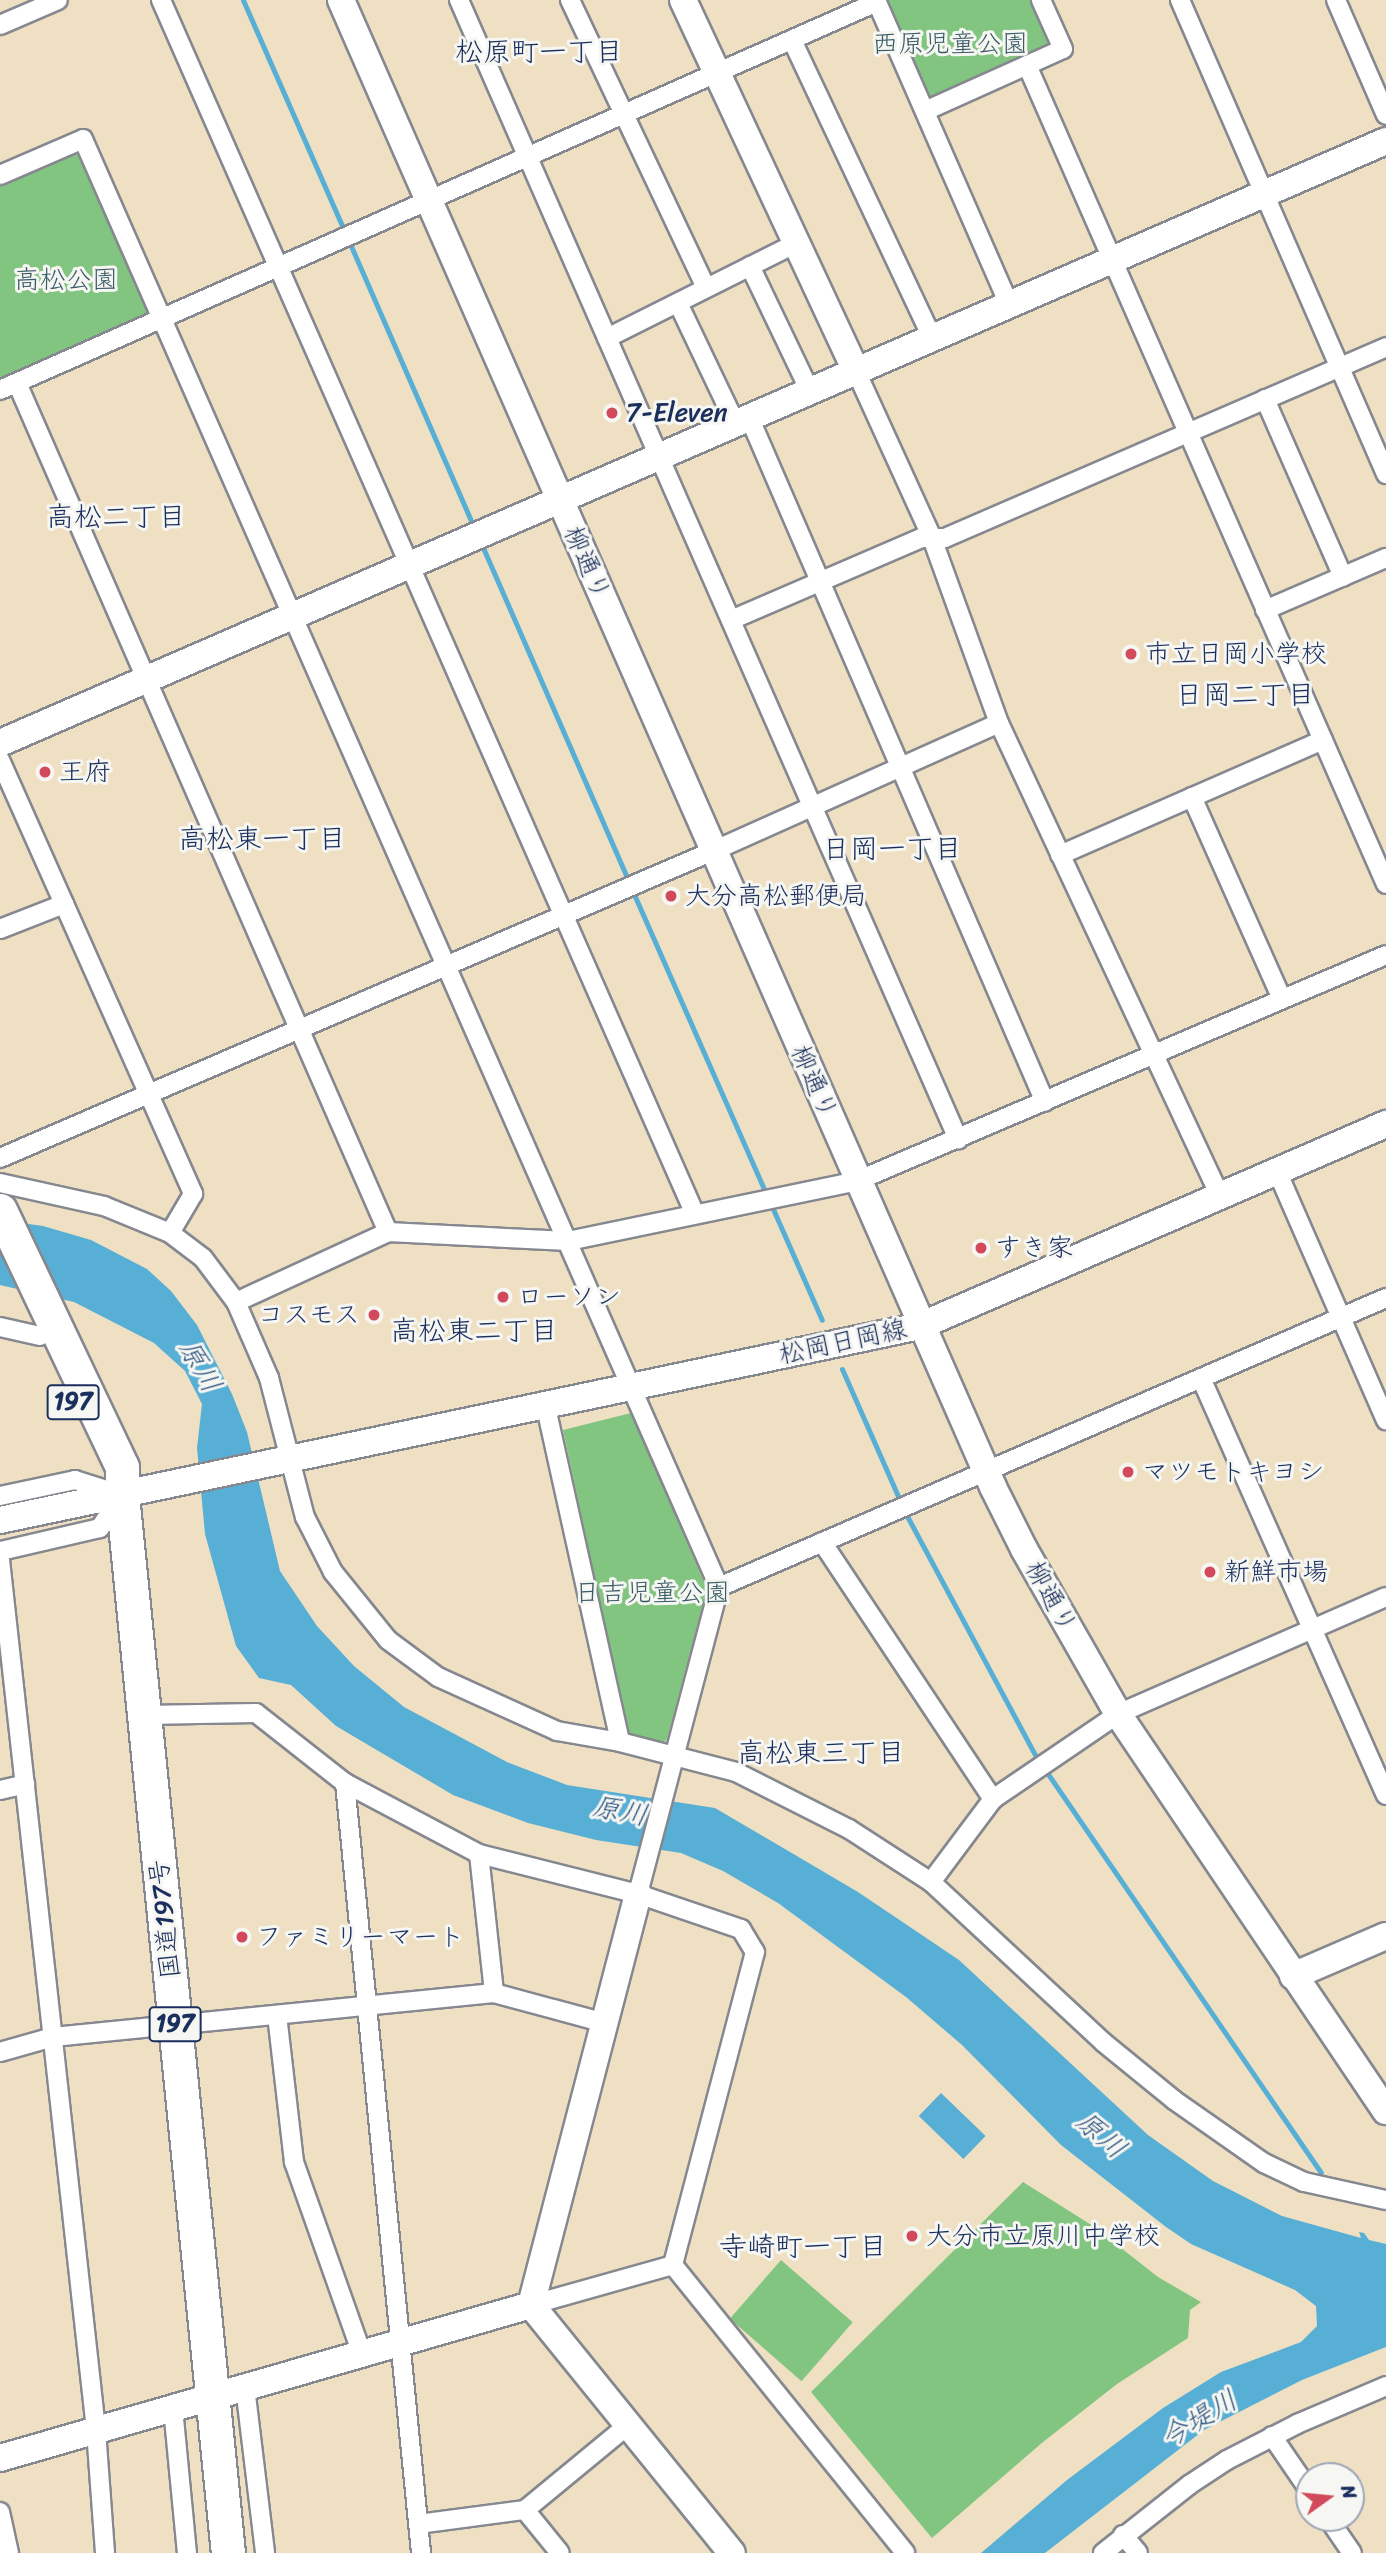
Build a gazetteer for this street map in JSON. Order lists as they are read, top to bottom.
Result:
{
  "streets": {
    "highway": ["197", "国道197号"],
    "street": ["柳通り", "松岡日岡線"]
  },
  "crossings": [
    ["柳通り", "松岡日岡線"],
    ["松岡日岡線", "国道197号"]
  ],
  "districts": [
    "松原町一丁目",
    "高松二丁目",
    "日岡二丁目",
    "高松東一丁目",
    "日岡一丁目",
    "高松東二丁目",
    "高松東三丁目",
    "寺崎町一丁目"
  ],
  "water": ["原川", "今堤川"],
  "parks": ["西原児童公園", "高松公園", "日吉児童公園"],
  "places": [
    "7-Eleven",
    "市立日岡小学校",
    "王府",
    "大分高松郵便局",
    "すき家",
    "ローソン",
    "コスモス",
    "マツモトキヨシ",
    "新鮮市場",
    "ファミリーマート",
    "大分市立原川中学校"
  ],
  "north": "right"
}
